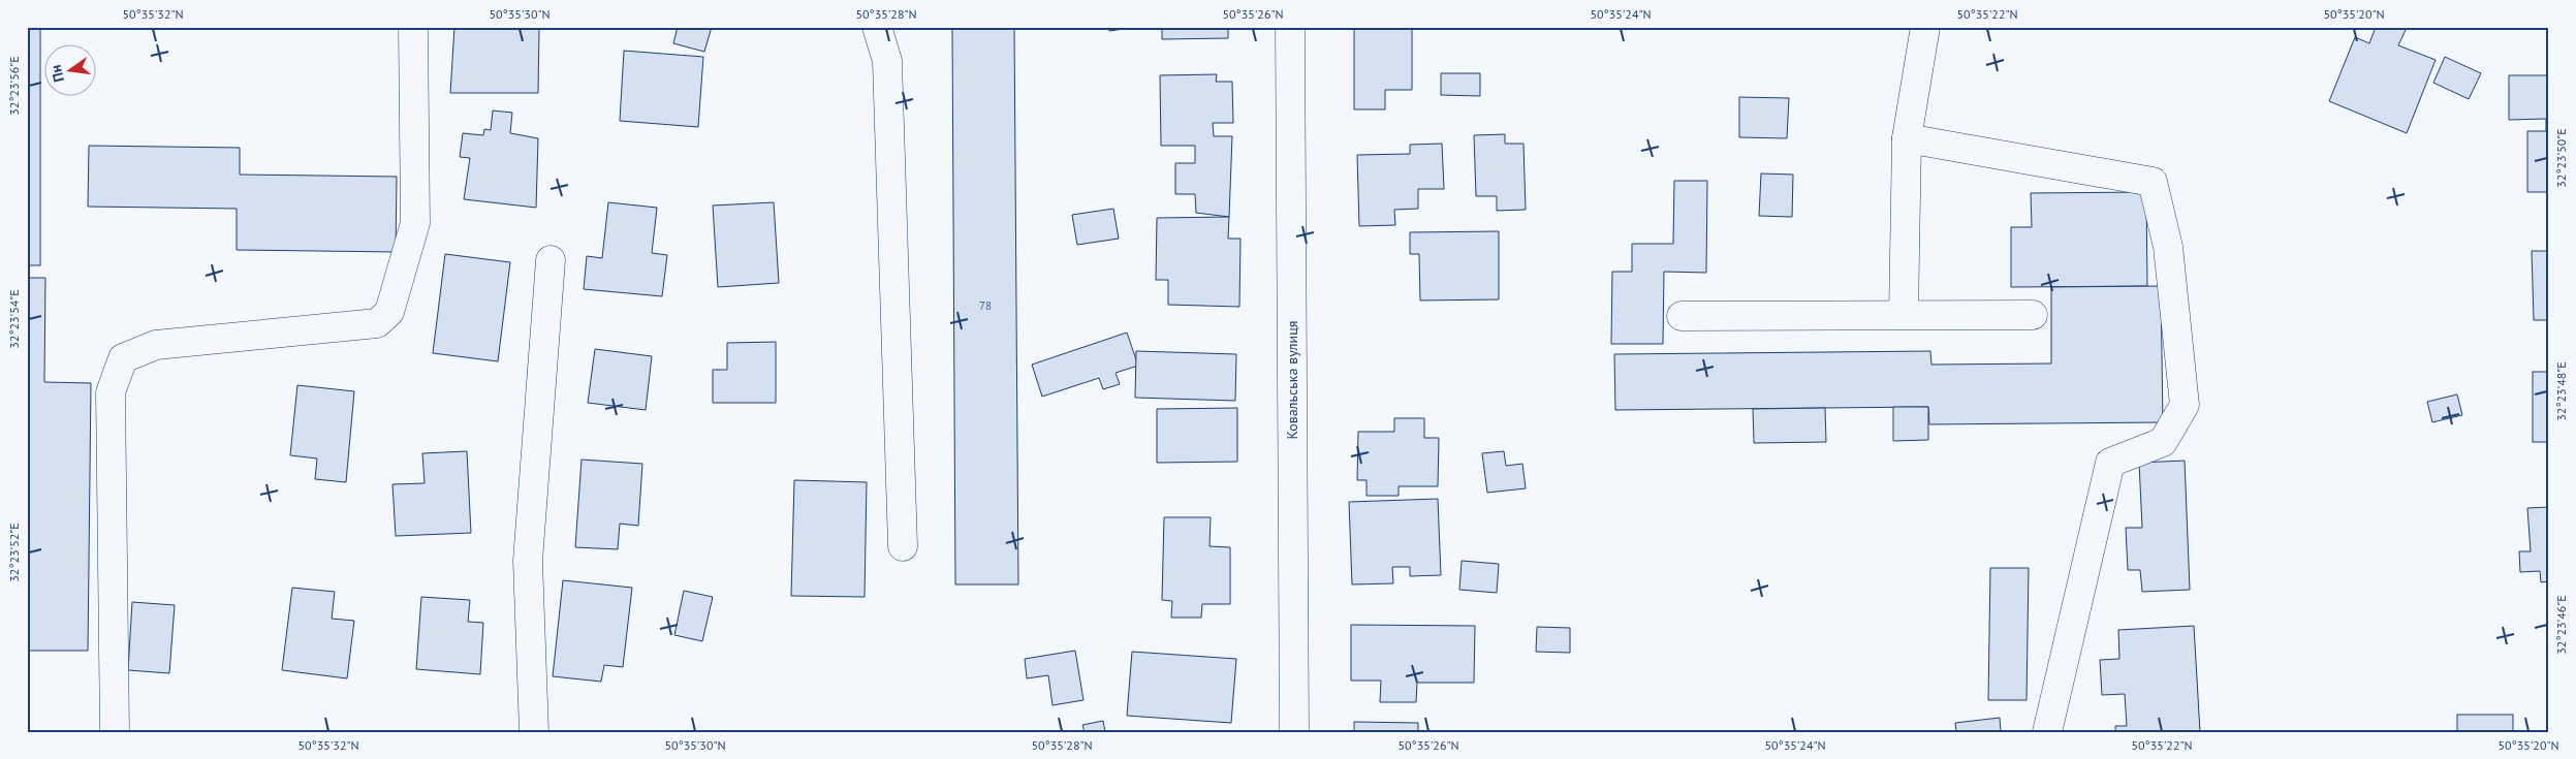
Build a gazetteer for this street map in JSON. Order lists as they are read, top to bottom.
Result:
{
  "streets": {
    "street": ["Ковальська вулиця"]
  },
  "house_numbers": ["78"],
  "north": "left",
  "coordinates": [
    "50°35'32\"N",
    "50°35'30\"N",
    "50°35'28\"N",
    "50°35'26\"N",
    "50°35'24\"N",
    "50°35'22\"N",
    "50°35'20\"N",
    "32°23'56\"E",
    "32°23'50\"E",
    "32°23'54\"E",
    "32°23'48\"E",
    "32°23'52\"E",
    "32°23'46\"E"
  ]
}
